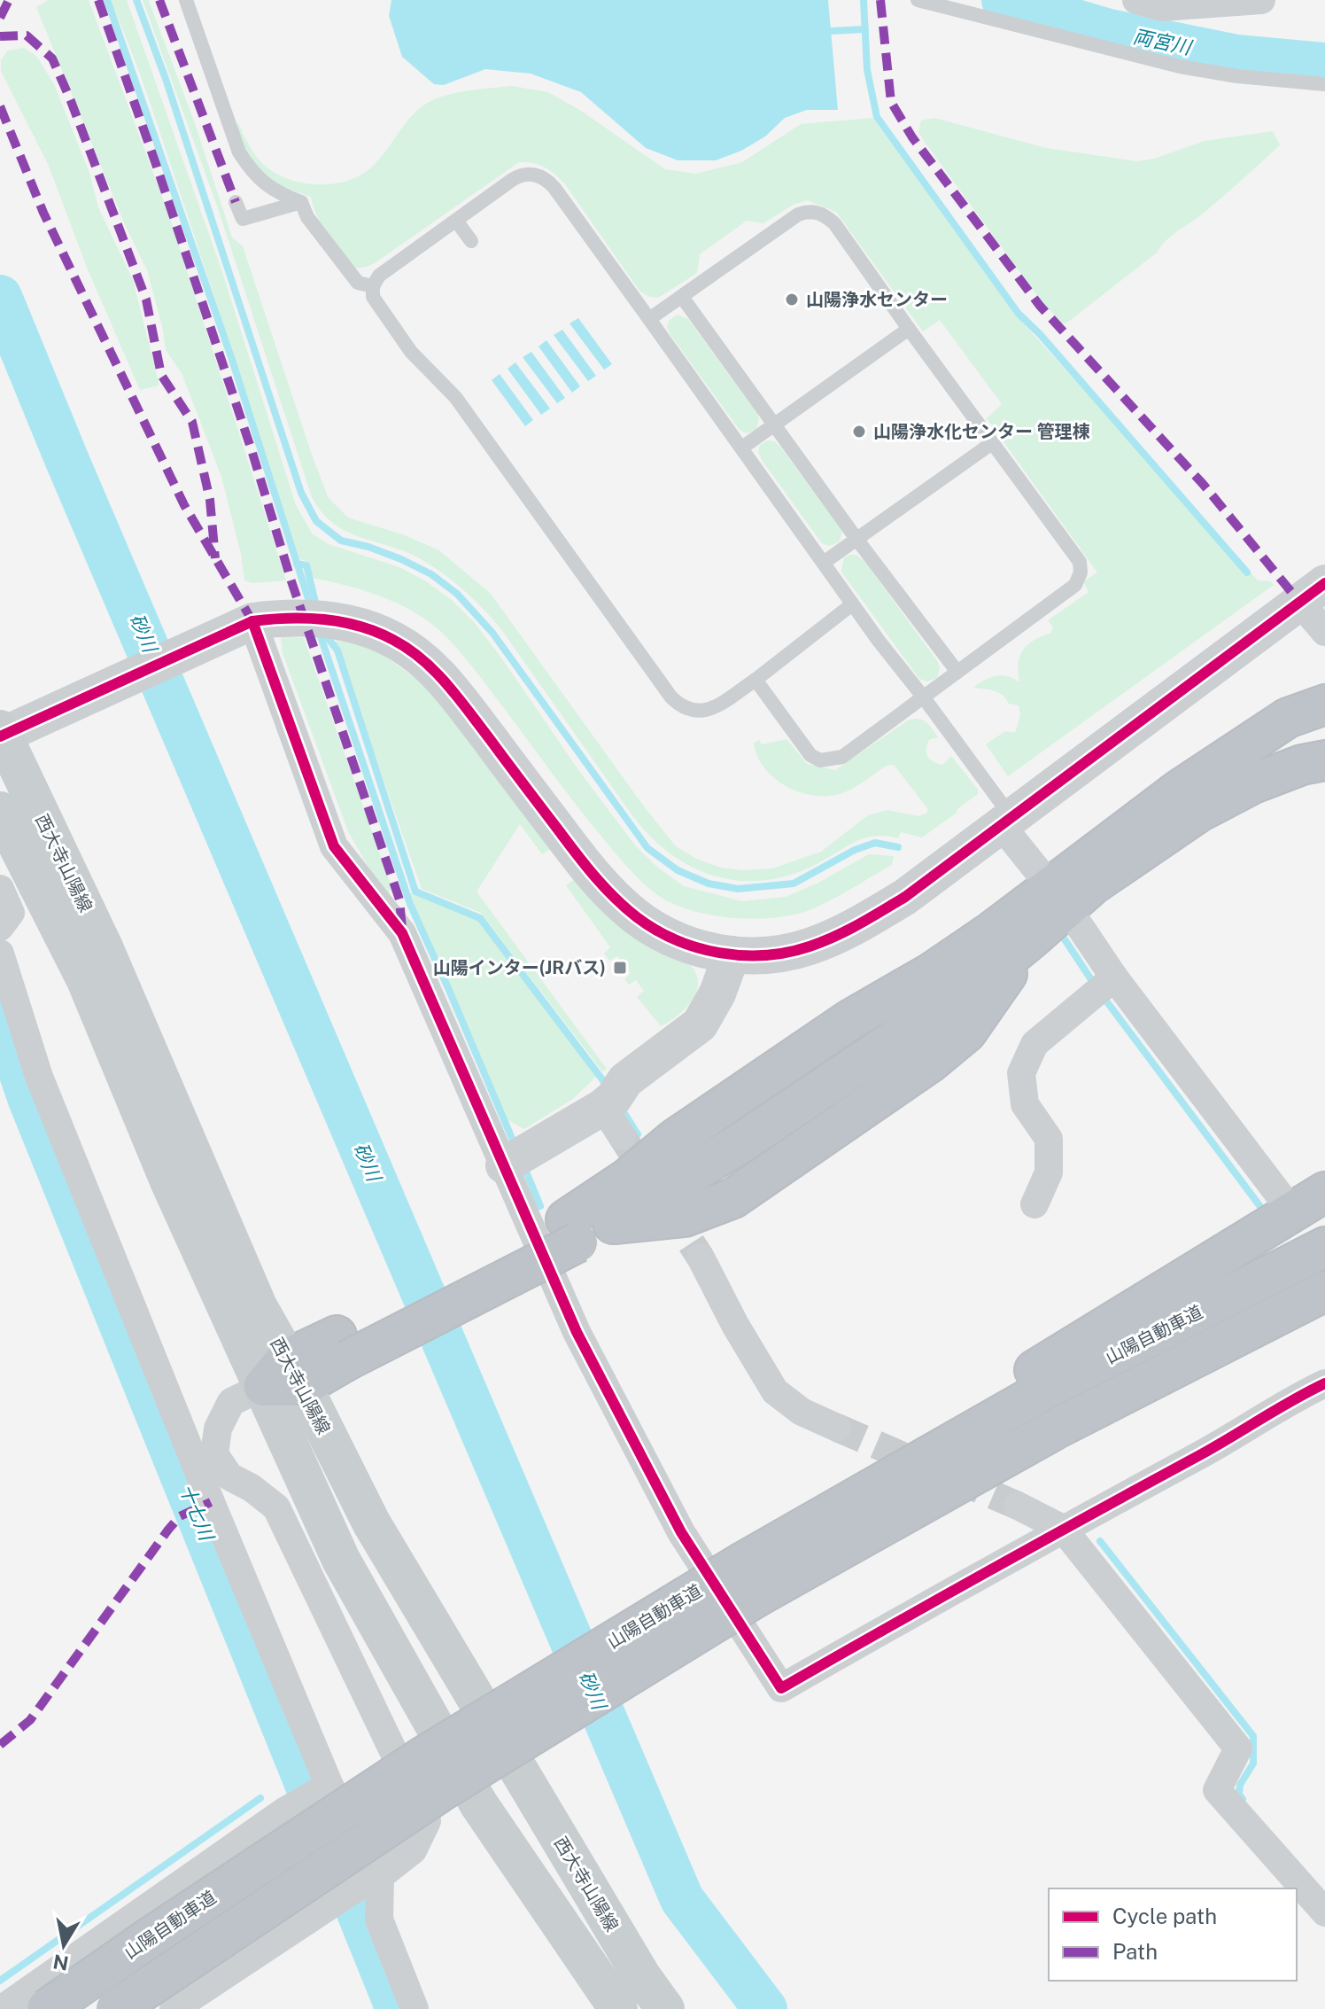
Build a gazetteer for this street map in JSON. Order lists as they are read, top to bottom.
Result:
{
  "streets": {
    "highway": ["山陽自動車道"],
    "main road": ["西大寺山陽線"]
  },
  "water": ["両宮川", "砂川", "十七川"],
  "places": {
    "other": ["山陽浄水センター", "山陽浄水化センター 管理棟"],
    "transit": ["山陽インター(JRバス)"]
  },
  "legend": ["Cycle path", "Path"],
  "north": "bottom"
}
